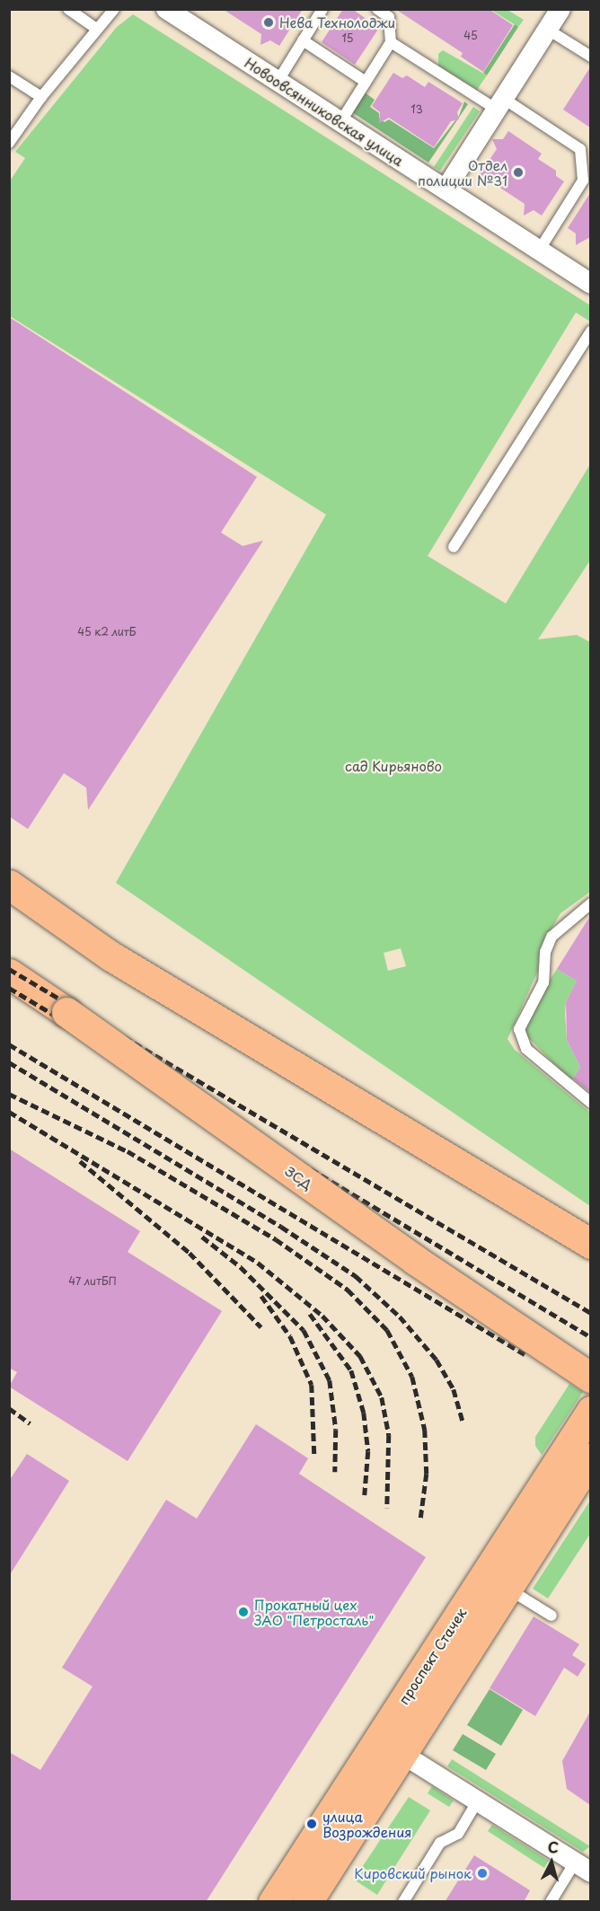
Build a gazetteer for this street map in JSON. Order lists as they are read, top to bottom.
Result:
{
  "streets": {
    "main road": ["ЗСД", "проспект Стачек"],
    "street": ["Новоовсянниковская улица"]
  },
  "parks": ["сад Кирьяново"],
  "places": [
    "Нева Технолоджи",
    "Отдел полиции №31",
    "Прокатный цех ЗАО \"Петросталь\"",
    "улица Возрождения",
    "Кировский рынок"
  ],
  "house_numbers": [
    "45",
    "15",
    "13",
    "45 к2 литБ",
    "47 литБП"
  ],
  "north": "top"
}
